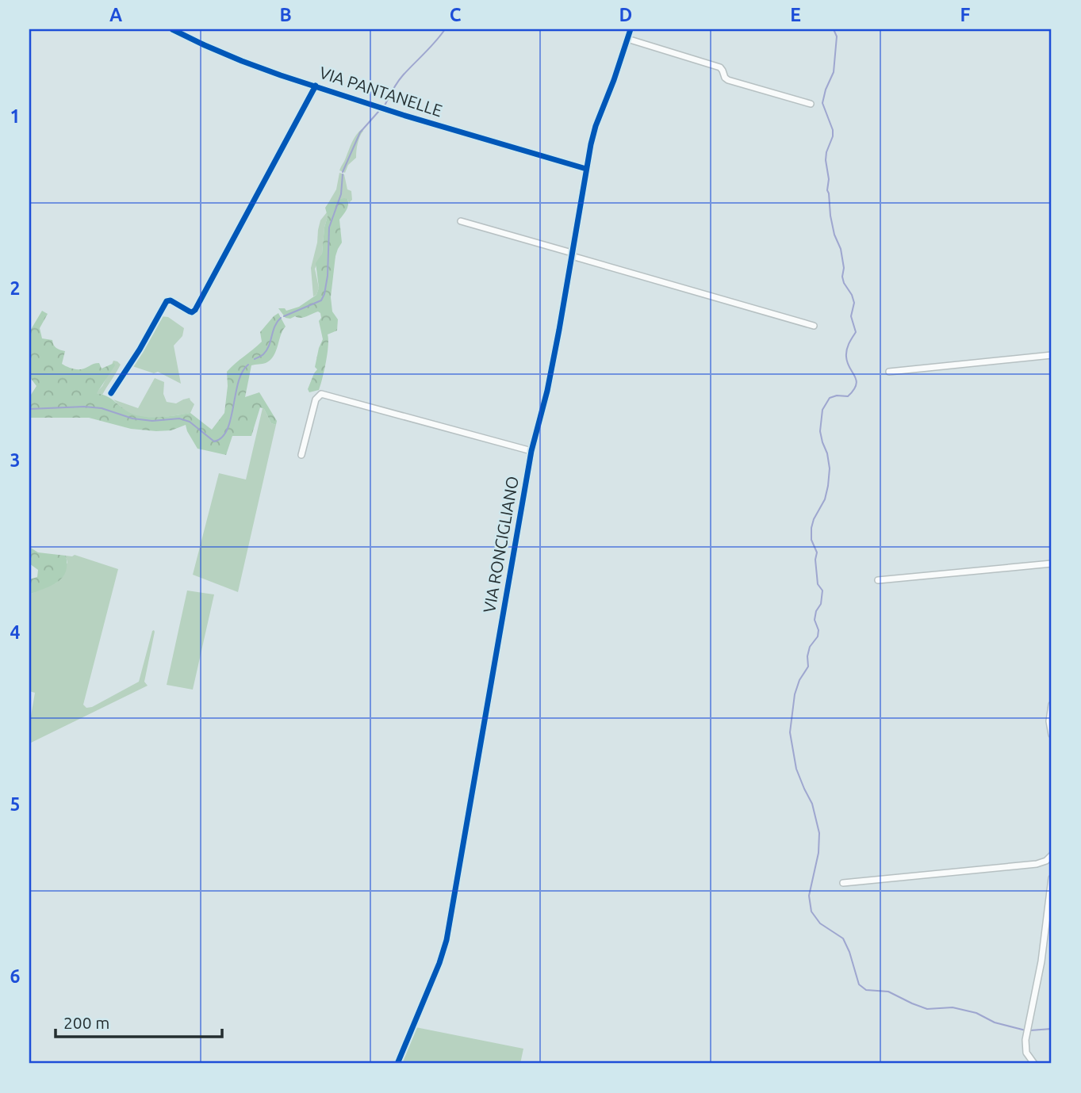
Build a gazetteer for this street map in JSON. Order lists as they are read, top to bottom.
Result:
{
  "streets": {
    "street": ["VIA PANTANELLE", "VIA RONCIGLIANO"]
  },
  "crossings": [
    ["VIA PANTANELLE", "VIA RONCIGLIANO"]
  ],
  "scale_bar": "200 m",
  "grid": {
    "columns": [
      "A",
      "B",
      "C",
      "D",
      "E",
      "F"
    ],
    "rows": [
      "1",
      "2",
      "3",
      "4",
      "5",
      "6"
    ]
  }
}
